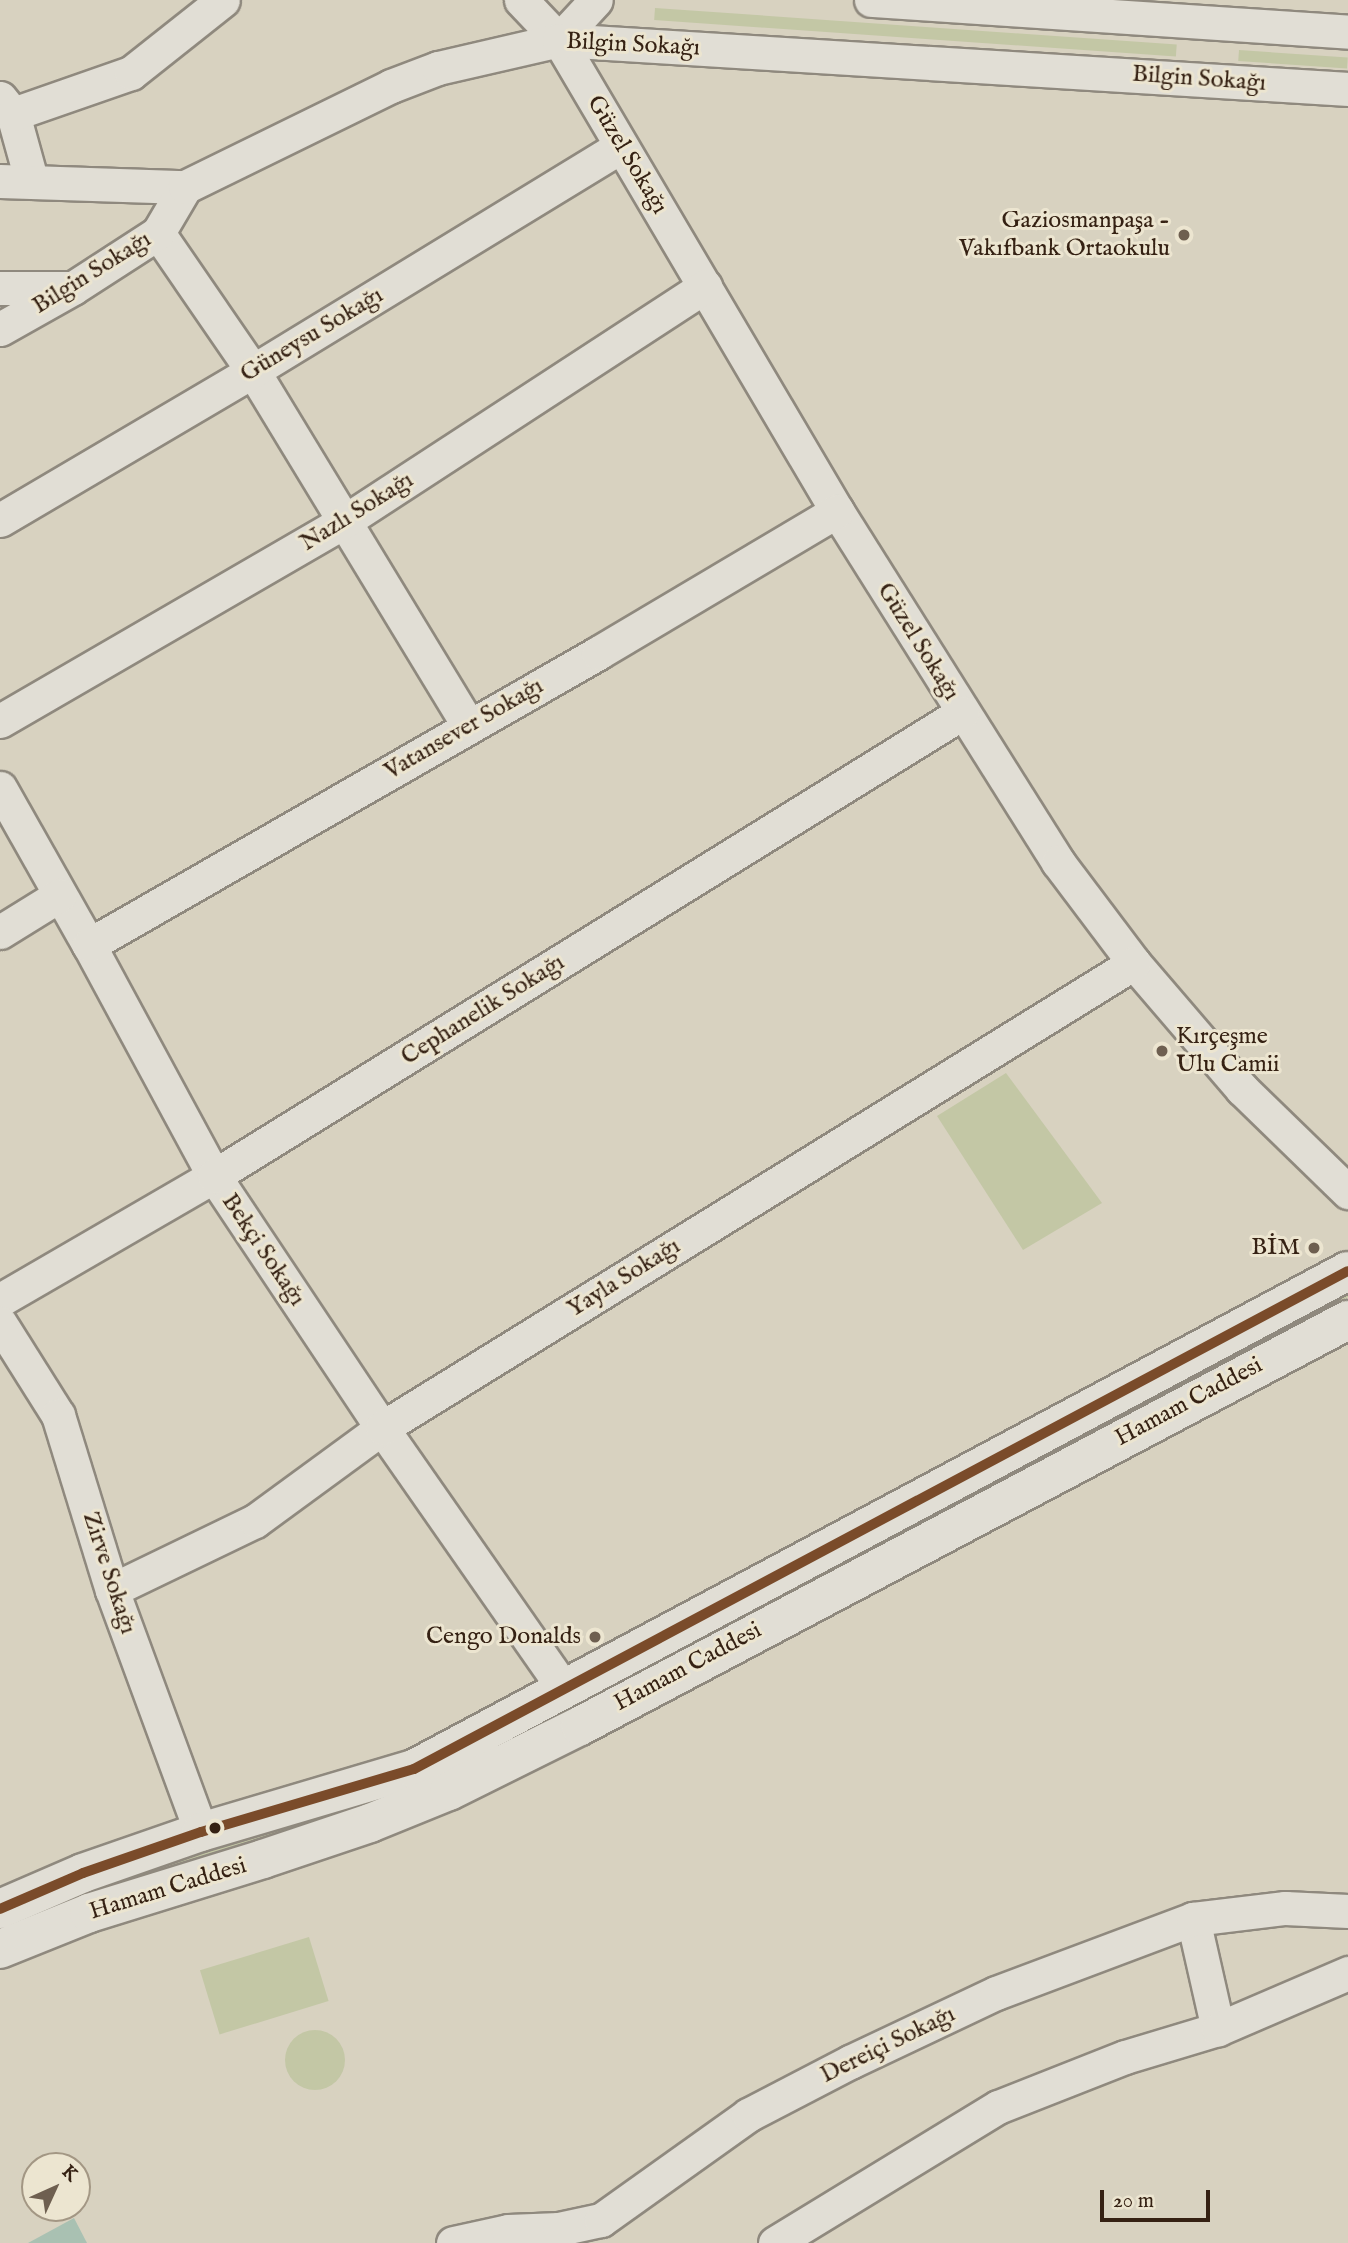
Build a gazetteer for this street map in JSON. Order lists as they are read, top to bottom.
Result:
{
  "streets": {
    "main road": ["Hamam Caddesi"],
    "street": [
      "Bilgin Sokağı",
      "Güzel Sokağı",
      "Güneysu Sokağı",
      "Nazlı Sokağı",
      "Vatansever Sokağı",
      "Cephanelik Sokağı",
      "Bekçi Sokağı",
      "Yayla Sokağı",
      "Zirve Sokağı",
      "Dereiçi Sokağı"
    ]
  },
  "crossings": [
    ["Bilgin Sokağı", "Güzel Sokağı"],
    ["Güzel Sokağı", "Güneysu Sokağı"],
    ["Güzel Sokağı", "Nazlı Sokağı"],
    ["Güzel Sokağı", "Vatansever Sokağı"],
    ["Güzel Sokağı", "Cephanelik Sokağı"],
    ["Güzel Sokağı", "Yayla Sokağı"],
    ["Vatansever Sokağı", "Bekçi Sokağı"],
    ["Cephanelik Sokağı", "Bekçi Sokağı"],
    ["Bekçi Sokağı", "Yayla Sokağı"],
    ["Bekçi Sokağı", "Hamam Caddesi"],
    ["Yayla Sokağı", "Zirve Sokağı"],
    ["Hamam Caddesi", "Zirve Sokağı"]
  ],
  "places": [
    "Gaziosmanpaşa - Vakıfbank Ortaokulu",
    "Kırçeşme Ulu Camii",
    "BİM",
    "Cengo Donalds"
  ],
  "scale_bar": "20 m",
  "north": "top right"
}
